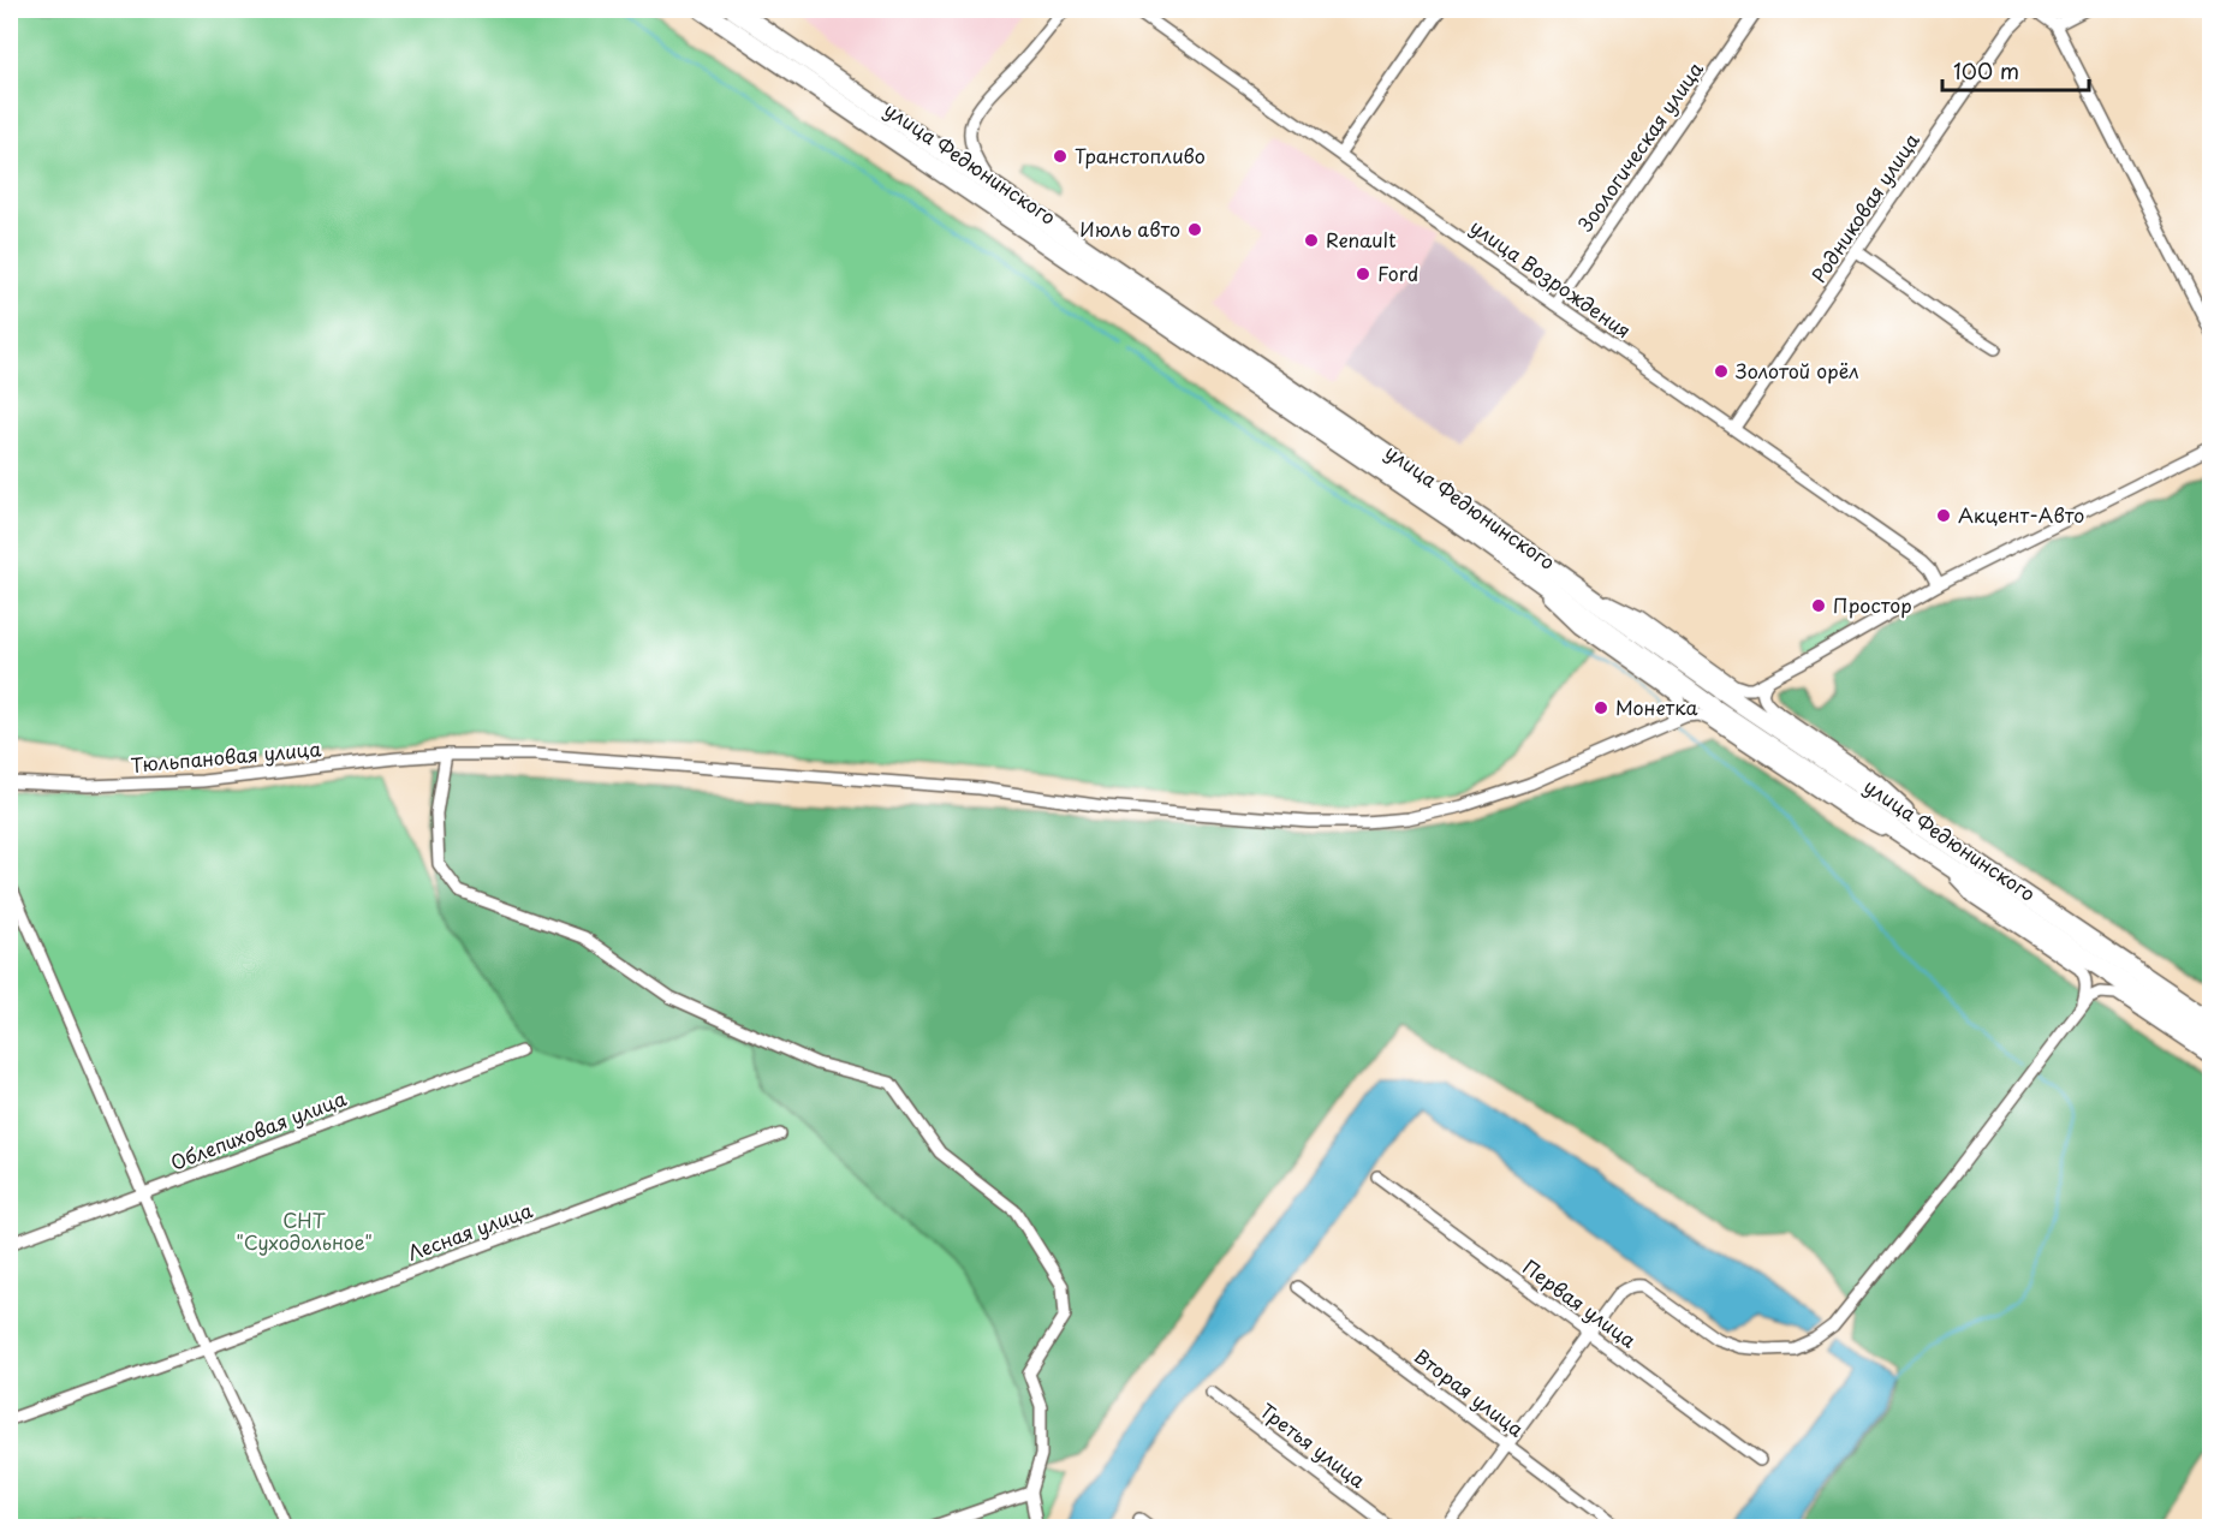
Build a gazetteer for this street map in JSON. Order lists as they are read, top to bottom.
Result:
{
  "streets": {
    "highway": ["улица Федюнинского"],
    "street": [
      "Зоологическая улица",
      "Родниковая улица",
      "улица Возрождения",
      "Тюльпановая улица",
      "Облепиховая улица",
      "Лесная улица",
      "Первая улица",
      "Вторая улица",
      "Третья улица"
    ]
  },
  "crossings": [
    ["Зоологическая улица", "улица Возрождения"],
    ["улица Федюнинского", "Тюльпановая улица"],
    ["Родниковая улица", "улица Возрождения"]
  ],
  "parks": ["СНТ \"Суходольное\""],
  "places": [
    "Транстопливо",
    "Июль авто",
    "Renault",
    "Ford",
    "Золотой орёл",
    "Акцент-Авто",
    "Простор",
    "Монетка"
  ],
  "scale_bar": "100 m"
}
